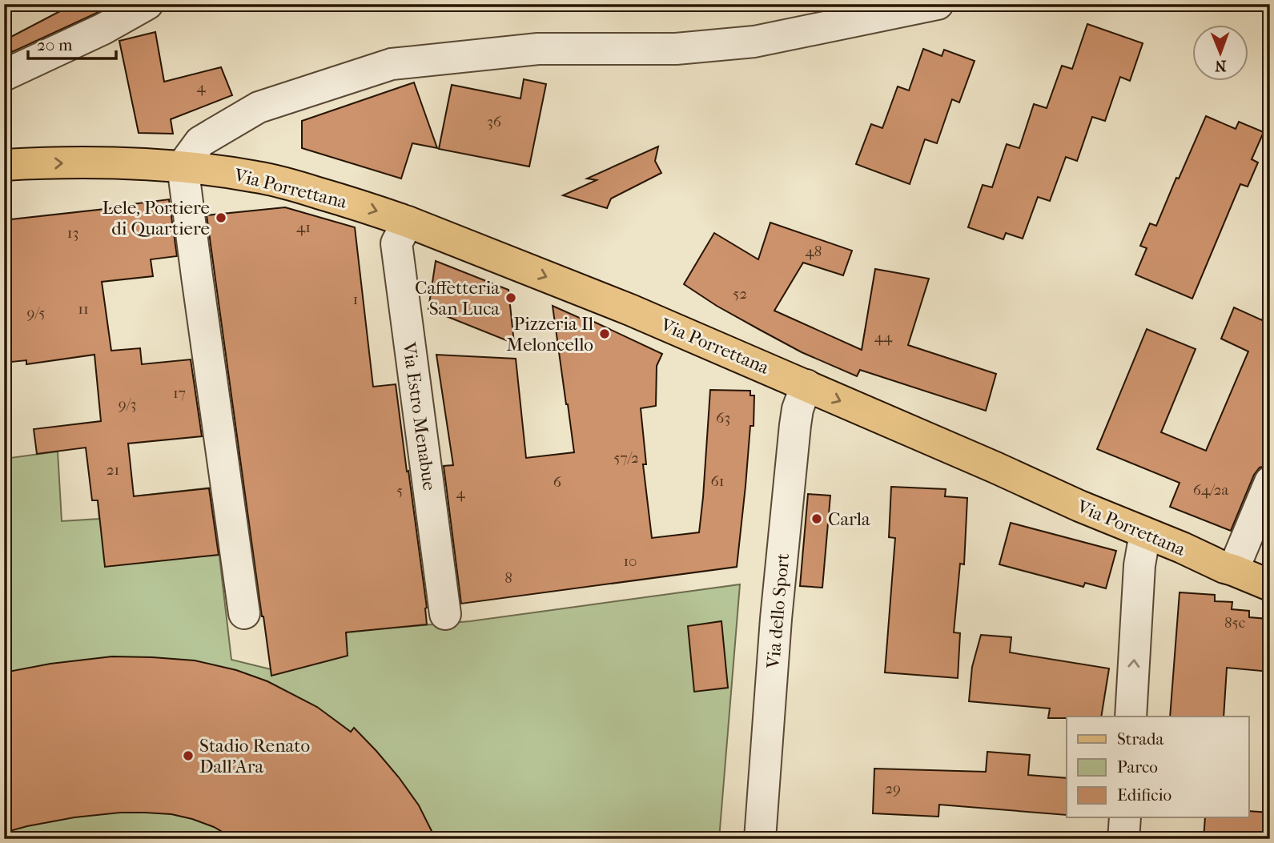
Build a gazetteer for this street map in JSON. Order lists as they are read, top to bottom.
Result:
{
  "streets": {
    "main road": ["Via Porrettana"],
    "street": ["Via Estro Menabue", "Via dello Sport"]
  },
  "crossings": [
    ["Via Porrettana", "Via Estro Menabue"],
    ["Via Porrettana", "Via dello Sport"]
  ],
  "one_way": ["Via Porrettana"],
  "places": [
    "Lele, Portiere di Quartiere",
    "Caffetteria San Luca",
    "Pizzeria Il Meloncello",
    "Carla",
    "Stadio Renato Dall'Ara"
  ],
  "house_numbers": [
    "4",
    "36",
    "41",
    "13",
    "48",
    "52",
    "1",
    "11",
    "9/5",
    "44",
    "17",
    "9/3",
    "63",
    "57/2",
    "21",
    "61",
    "6",
    "64/2a",
    "5",
    "4",
    "10",
    "8",
    "85c",
    "29"
  ],
  "legend": ["Strada", "Parco", "Edificio"],
  "scale_bar": "20 m",
  "north": "bottom"
}
